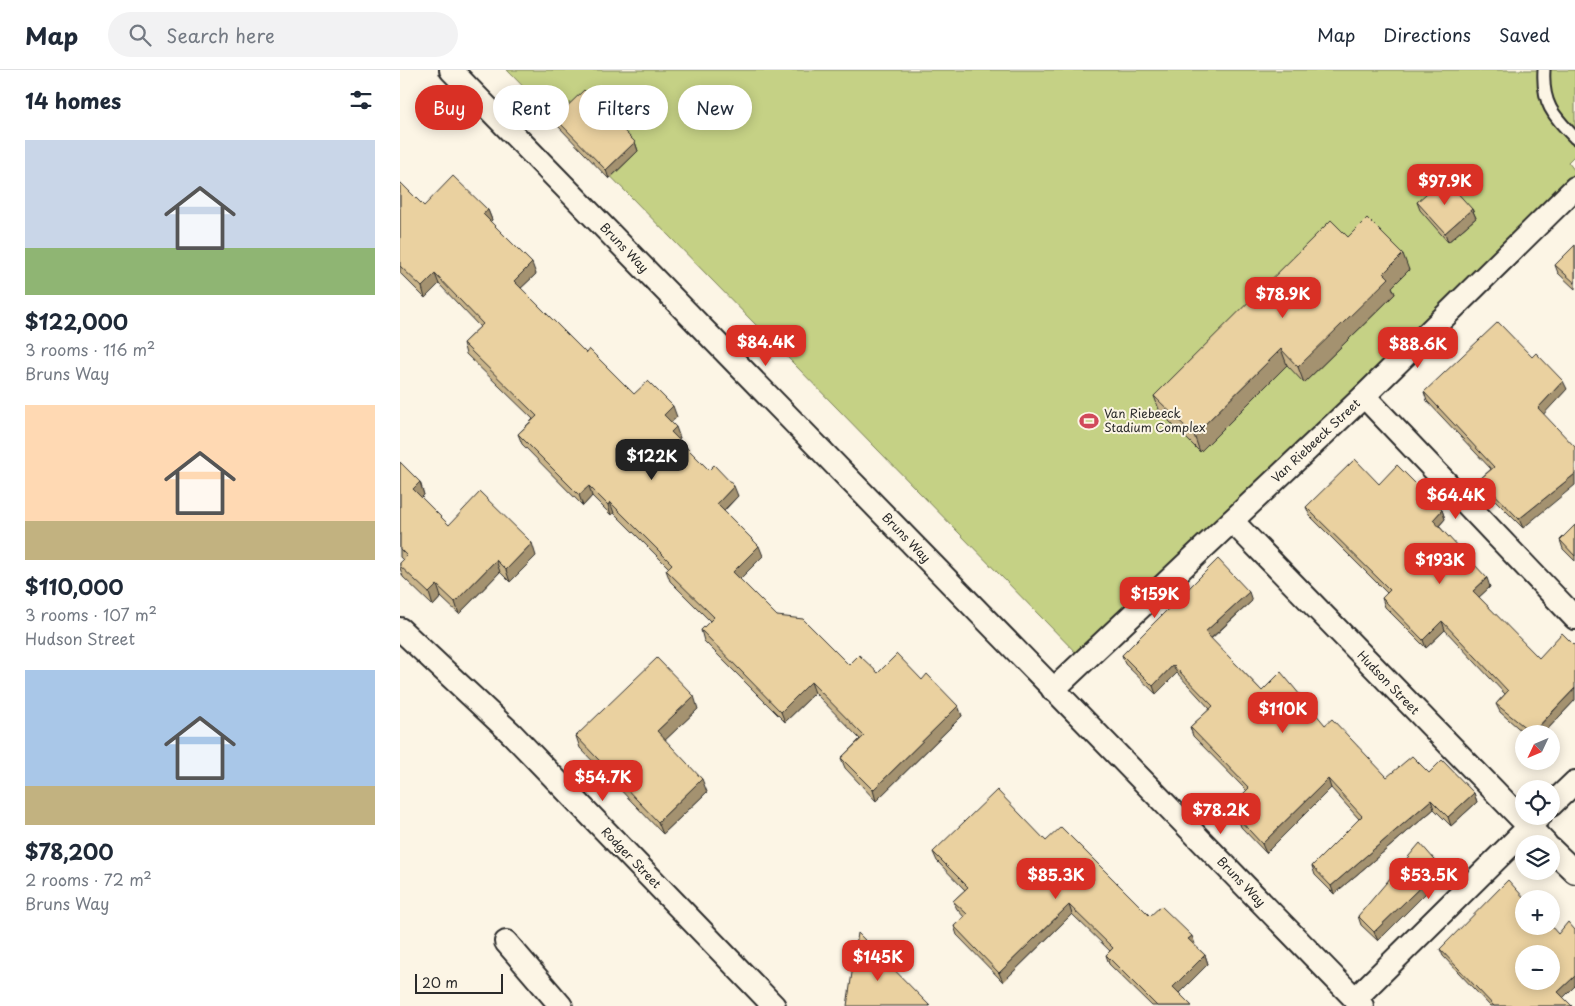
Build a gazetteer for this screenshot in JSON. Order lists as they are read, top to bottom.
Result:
{
  "streets": {
    "street": [
      "Bruns Way",
      "Van Riebeeck Street",
      "Hudson Street",
      "Rodger Street"
    ]
  },
  "crossings": [
    ["Bruns Way", "Van Riebeeck Street"],
    ["Van Riebeeck Street", "Hudson Street"]
  ],
  "places": {
    "sports": ["Van Riebeeck Stadium Complex"]
  },
  "scale_bar": "20 m",
  "north": "bottom left",
  "page": {
    "header": "Map",
    "search": "Search here",
    "nav": ["Map", "Directions", "Saved"],
    "heading": "14 homes",
    "chip": [
      "Buy",
      "Rent",
      "Filters",
      "New"
    ],
    "list": [
      {
        "name": "$122,000",
        "note": "3 rooms · 116 m² · Bruns Way"
      },
      {
        "name": "$110,000",
        "note": "3 rooms · 107 m² · Hudson Street"
      },
      {
        "name": "$78,200",
        "note": "2 rooms · 72 m² · Bruns Way"
      }
    ],
    "price": [
      "$97.9K",
      "$78.9K",
      "$84.4K",
      "$88.6K",
      "$122K",
      "$64.4K",
      "$193K",
      "$159K",
      "$110K",
      "$54.7K",
      "$78.2K",
      "$85.3K",
      "$53.5K",
      "$145K"
    ],
    "map_buttons": ["+", "−"],
    "scale": "20 m"
  }
}
